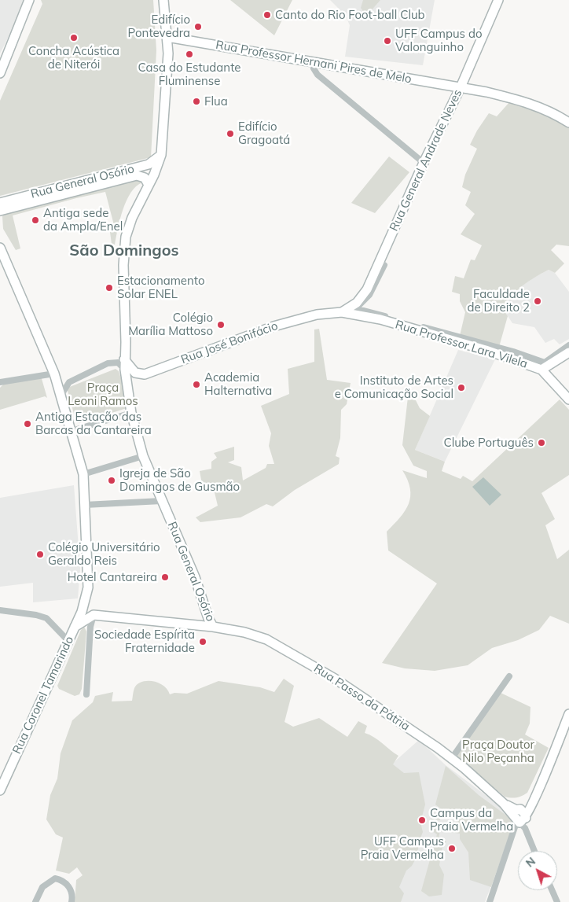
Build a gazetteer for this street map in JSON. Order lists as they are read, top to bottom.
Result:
{
  "streets": {
    "street": [
      "Rua Professor Hernani Pires de Melo",
      "Rua General Andrade Neves",
      "Rua General Osório",
      "Rua José Bonifácio",
      "Rua Professor Lara Vilela",
      "Rua Coronel Tamarindo",
      "Rua Passo da Pátria"
    ]
  },
  "crossings": [
    ["Rua Professor Hernani Pires de Melo", "Rua General Andrade Neves"],
    ["Rua Professor Hernani Pires de Melo", "Rua General Osório"],
    ["Rua General Andrade Neves", "Rua José Bonifácio"],
    ["Rua General Andrade Neves", "Rua Professor Lara Vilela"],
    ["Rua General Osório", "Rua José Bonifácio"],
    ["Rua General Osório", "Rua Passo da Pátria"],
    ["Rua José Bonifácio", "Rua Professor Lara Vilela"]
  ],
  "districts": ["São Domingos"],
  "parks": ["Praça Leoni Ramos", "Praça Doutor Nilo Peçanha"],
  "places": [
    "Canto do Rio Foot-ball Club",
    "Edifício Pontevedra",
    "Concha Acústica de Niterói",
    "UFF Campus do Valonguinho",
    "Casa do Estudante Fluminense",
    "Flua",
    "Edifício Gragoatá",
    "Antiga sede da Ampla/Enel",
    "Estacionamento Solar ENEL",
    "Faculdade de Direito 2",
    "Colégio Marília Mattoso",
    "Academia Halternativa",
    "Instituto de Artes e Comunicação Social",
    "Antiga Estação das Barcas da Cantareira",
    "Clube Português",
    "Igreja de São Domingos de Gusmão",
    "Colégio Universitário Geraldo Reis",
    "Hotel Cantareira",
    "Sociedade Espírita Fraternidade",
    "Campus da Praia Vermelha",
    "UFF Campus Praia Vermelha"
  ],
  "north": "top left"
}
